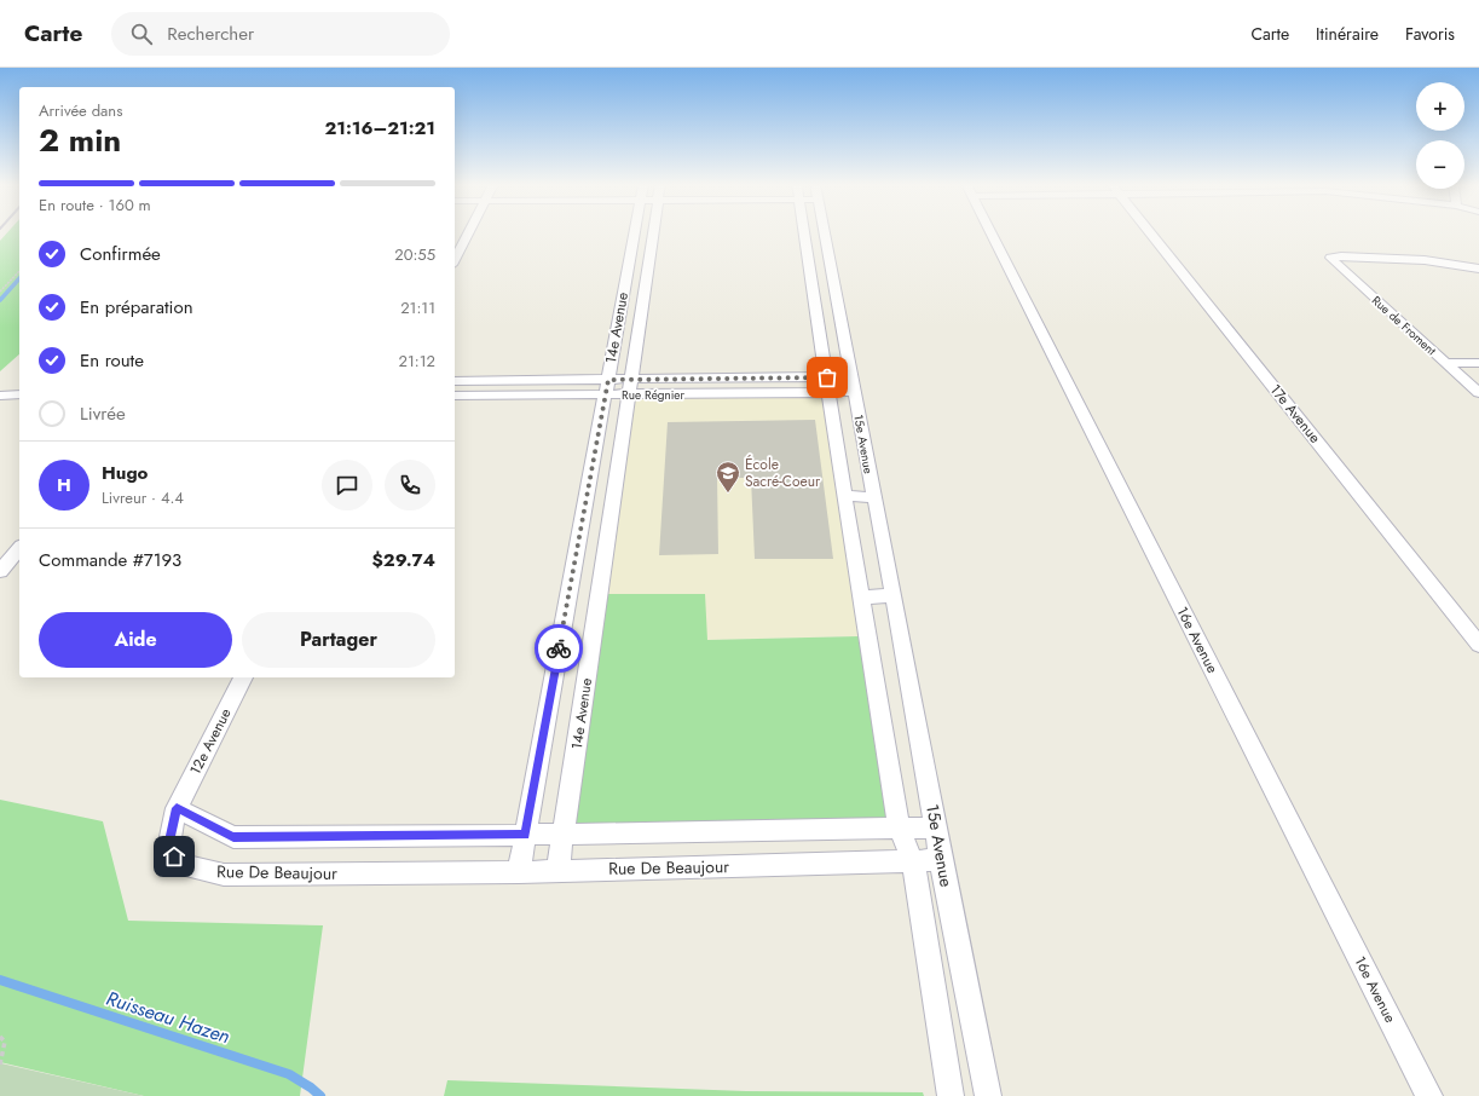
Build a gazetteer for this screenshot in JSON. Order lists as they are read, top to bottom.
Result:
{
  "streets": {
    "street": [
      "Rue de Froment",
      "14e Avenue",
      "Rue Régnier",
      "17e Avenue",
      "15e Avenue",
      "16e Avenue",
      "12e Avenue",
      "Rue De Beaujour"
    ]
  },
  "crossings": [
    ["14e Avenue", "Rue Régnier"],
    ["14e Avenue", "Rue De Beaujour"],
    ["Rue Régnier", "15e Avenue"],
    ["15e Avenue", "Rue De Beaujour"],
    ["12e Avenue", "Rue De Beaujour"]
  ],
  "water": ["Ruisseau Hazen"],
  "places": {
    "school or university": ["École Sacré-Coeur"]
  },
  "page": {
    "header": "Carte",
    "search": "Rechercher",
    "nav": ["Carte", "Itinéraire", "Favoris"],
    "map_buttons": ["+", "−"],
    "heading": ["2 min", "Arrivée dans", "21:16–21:21"],
    "panel": [
      "Hugo",
      "Livreur · 4.4",
      "Commande #7193",
      "$29.74"
    ],
    "bar": "En route · 160 m",
    "list": [
      ["Confirmée", "20:55"],
      ["En préparation", "21:11"],
      ["En route", "21:12"],
      "Livrée"
    ],
    "round": "H",
    "buttons": ["Aide", "Partager"]
  }
}
